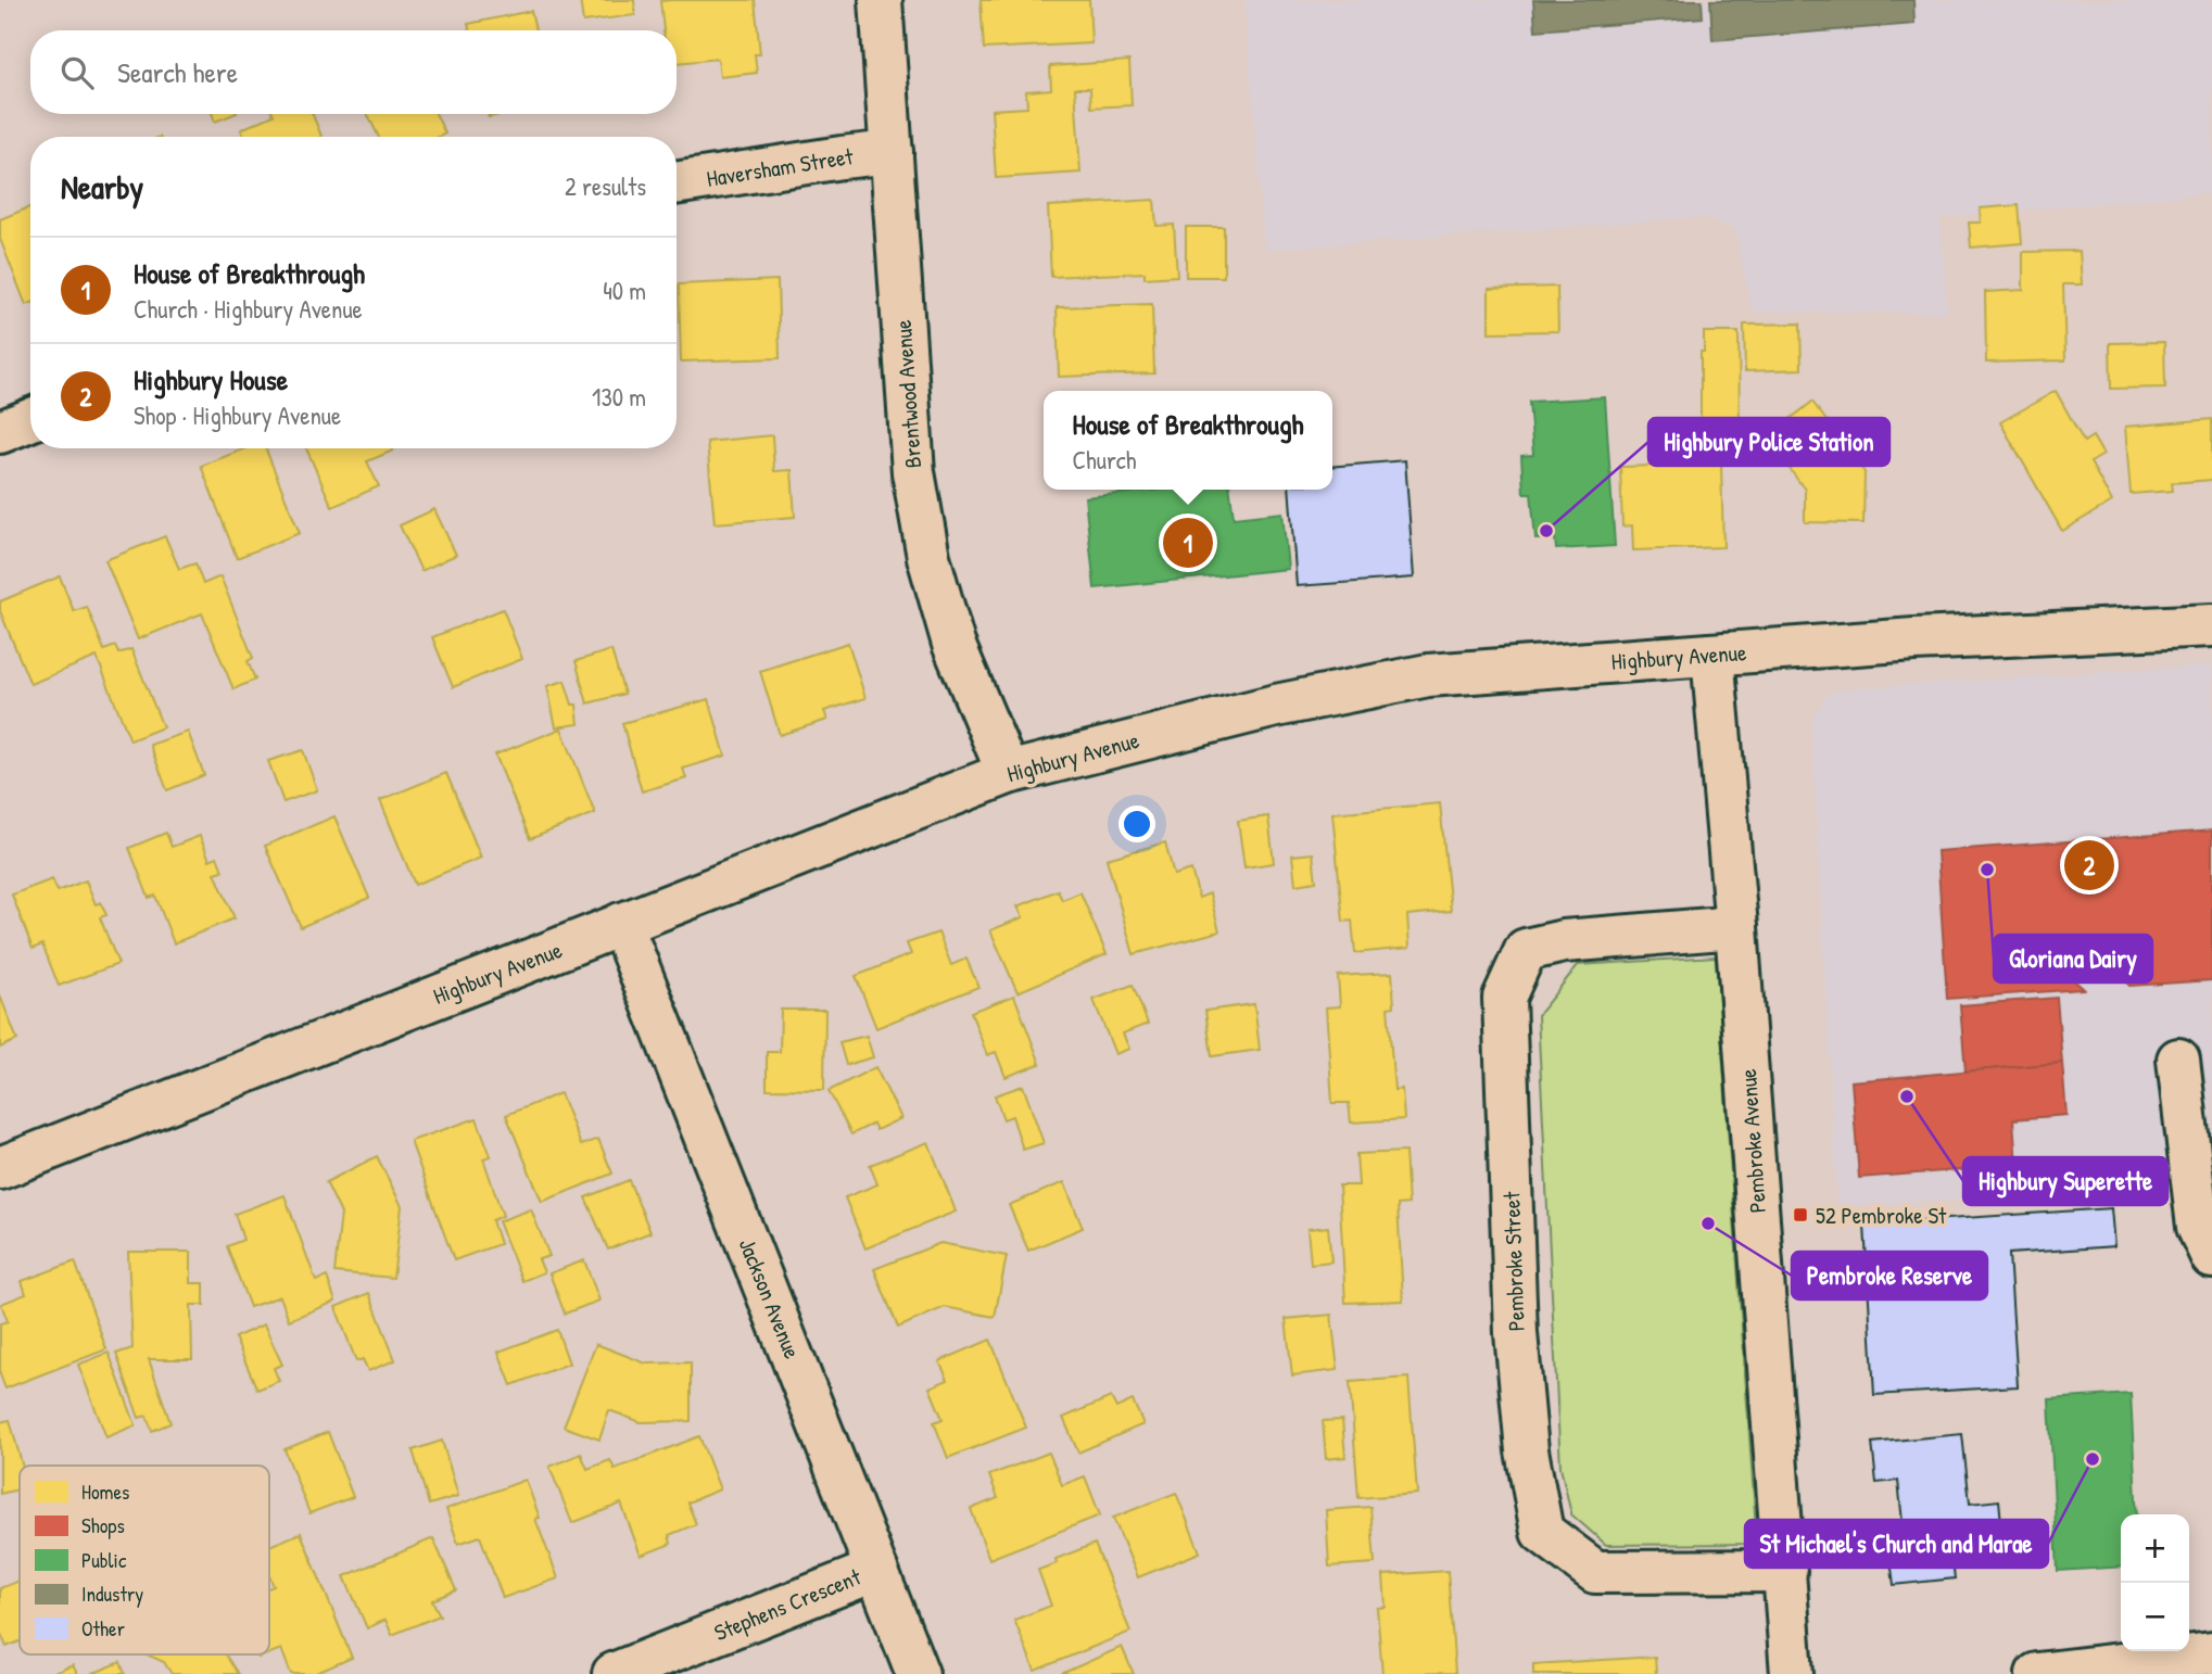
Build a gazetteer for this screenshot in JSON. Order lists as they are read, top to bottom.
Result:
{
  "streets": {
    "street": [
      "Haversham Street",
      "Brentwood Avenue",
      "Highbury Avenue",
      "Pembroke Avenue",
      "Pembroke Street",
      "Jackson Avenue",
      "Stephens Crescent"
    ]
  },
  "crossings": [
    ["Haversham Street", "Brentwood Avenue"],
    ["Brentwood Avenue", "Highbury Avenue"],
    ["Highbury Avenue", "Pembroke Avenue"],
    ["Highbury Avenue", "Jackson Avenue"],
    ["Pembroke Avenue", "Pembroke Street"],
    ["Jackson Avenue", "Stephens Crescent"]
  ],
  "places": {
    "other": [
      "Highbury Police Station",
      "Gloriana Dairy",
      "Highbury Superette",
      "Pembroke Reserve",
      "St Michael's Church and Marae"
    ],
    "transit": ["52 Pembroke St"]
  },
  "legend": [
    "Homes",
    "Shops",
    "Public",
    "Industry",
    "Other"
  ],
  "page": {
    "search": "Search here",
    "heading": ["Nearby", "2 results"],
    "list": [
      {
        "mark": "1",
        "name": "House of Breakthrough",
        "note": "Church · Highbury Avenue",
        "value": "40 m"
      },
      {
        "mark": "2",
        "name": "Highbury House",
        "note": "Shop · Highbury Avenue",
        "value": "130 m"
      }
    ],
    "popup": ["House of Breakthrough", "Church"],
    "pins": ["1", "2"],
    "map_buttons": ["+", "−"]
  }
}
